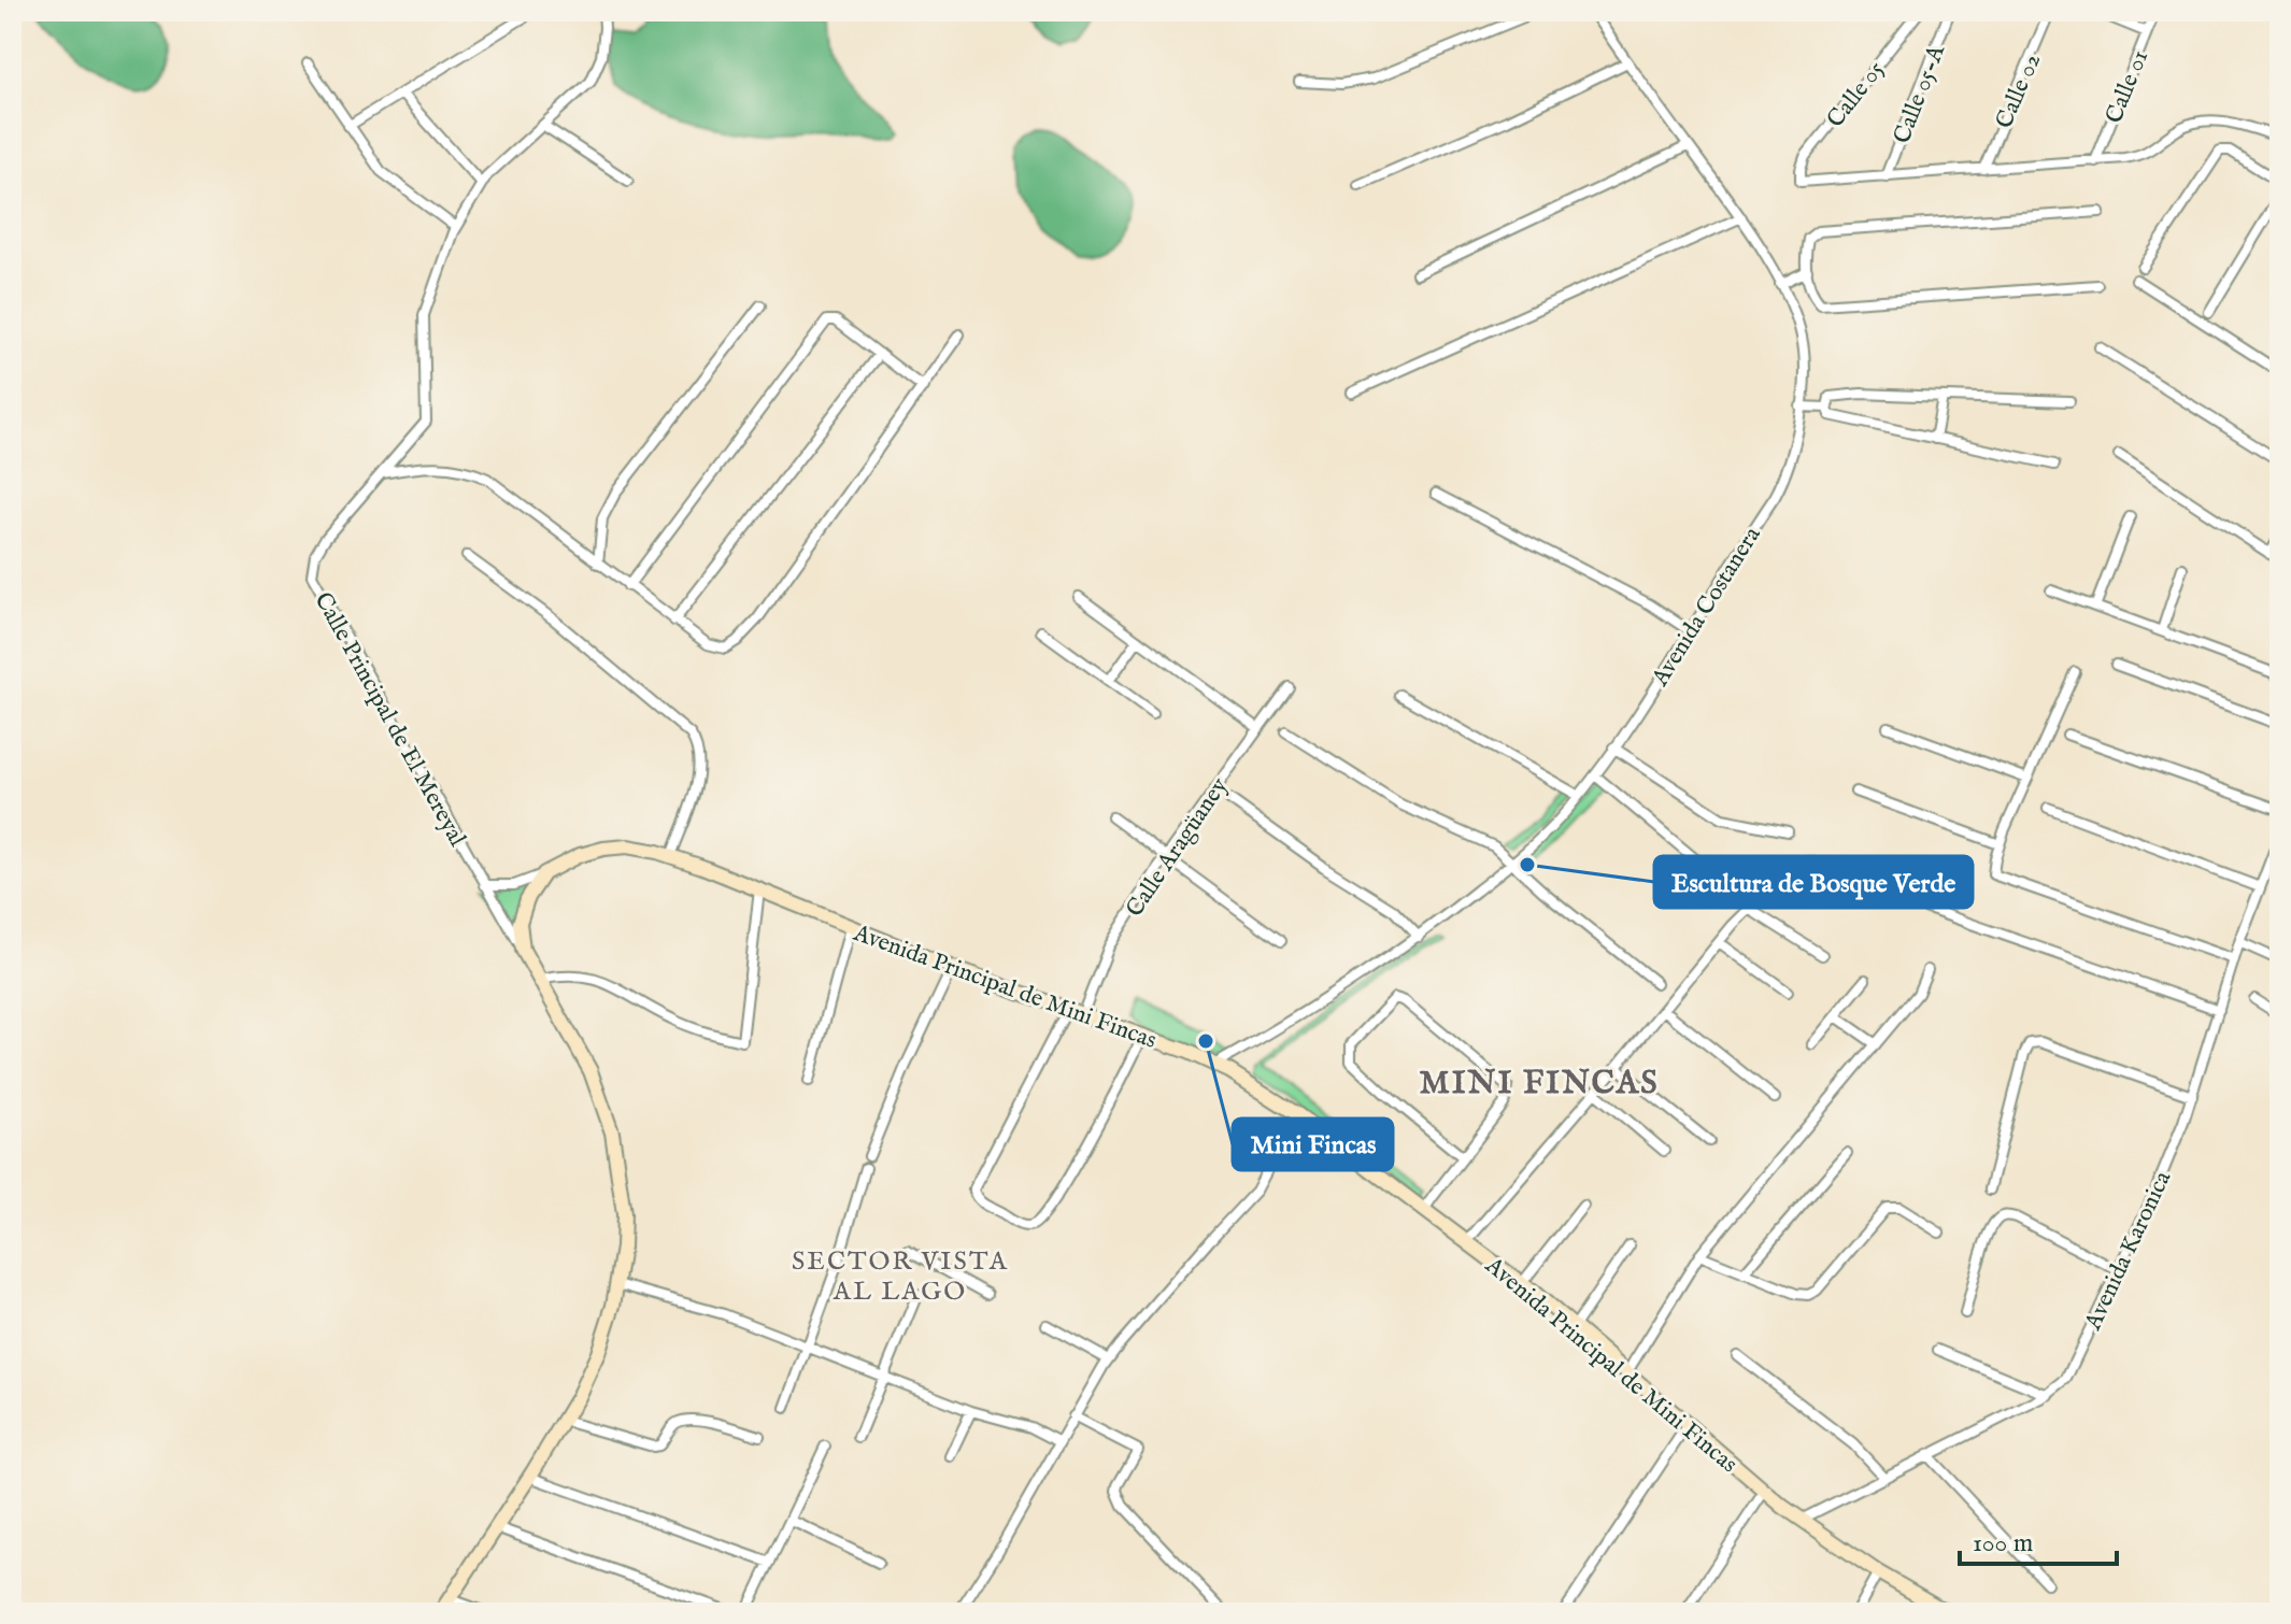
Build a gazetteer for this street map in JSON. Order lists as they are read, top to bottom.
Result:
{
  "streets": {
    "street": [
      "Calle 01",
      "Calle 02",
      "Calle 05",
      "Calle 05-A",
      "Avenida Costanera",
      "Calle Principal de El Mereyal",
      "Calle Aragüaney",
      "Avenida Principal de Mini Fincas",
      "Avenida Karonica"
    ]
  },
  "crossings": [
    ["Calle 05", "Calle 05-A"],
    ["Avenida Costanera", "Avenida Principal de Mini Fincas"],
    ["Calle Aragüaney", "Avenida Principal de Mini Fincas"],
    ["Avenida Principal de Mini Fincas", "Avenida Karonica"]
  ],
  "districts": ["MINI FINCAS", "SECTOR VISTA AL LAGO"],
  "places": ["Escultura de Bosque Verde", "Mini Fincas"],
  "scale_bar": "100 m"
}
